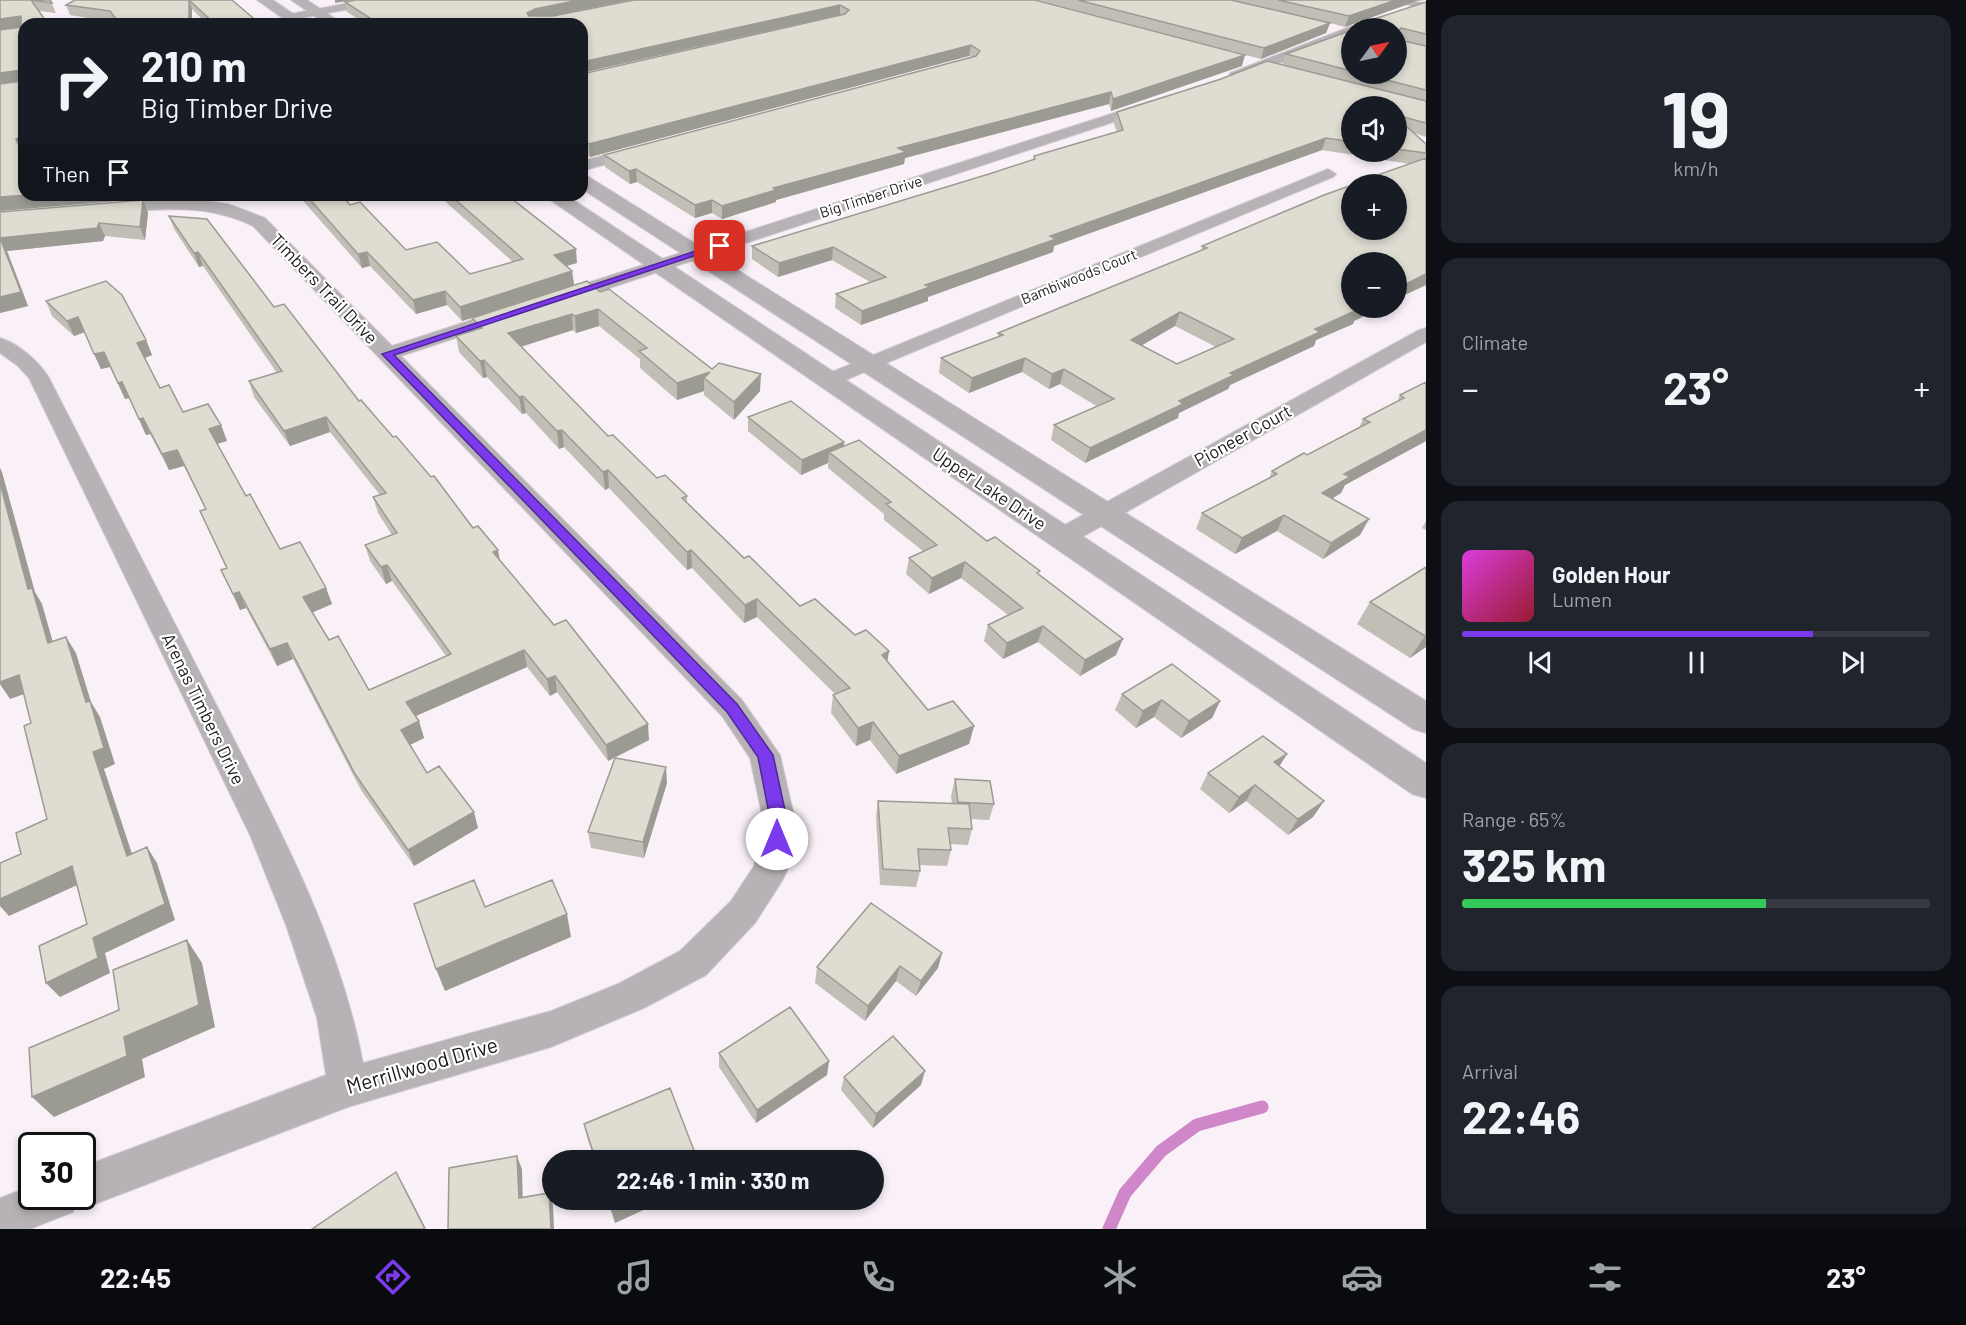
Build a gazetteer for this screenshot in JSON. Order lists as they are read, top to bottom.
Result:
{
  "streets": {
    "street": [
      "Big Timber Drive",
      "Bambiwoods Court",
      "Timbers Trail Drive",
      "Pioneer Court",
      "Upper Lake Drive",
      "Arenas Timbers Drive",
      "Merrillwood Drive"
    ]
  },
  "crossings": [
    ["Big Timber Drive", "Upper Lake Drive"],
    ["Bambiwoods Court", "Upper Lake Drive"],
    ["Timbers Trail Drive", "Merrillwood Drive"],
    ["Pioneer Court", "Upper Lake Drive"],
    ["Arenas Timbers Drive", "Merrillwood Drive"]
  ],
  "north": "top right",
  "page": {
    "tile": [
      ["19", "km/h"],
      "Climate",
      ["Range · 65%", "325 km"],
      ["Arrival", "22:46"]
    ],
    "map_buttons": ["+", "−"],
    "turn": ["210 m", "Big Timber Drive"],
    "then": "Then",
    "heat": ["−", "23°", "+"],
    "song": ["Golden Hour", "Lumen"],
    "limit": "30",
    "trip": "22:46 · 1 min · 330 m",
    "tabs": ["22:45", "23°"]
  }
}
